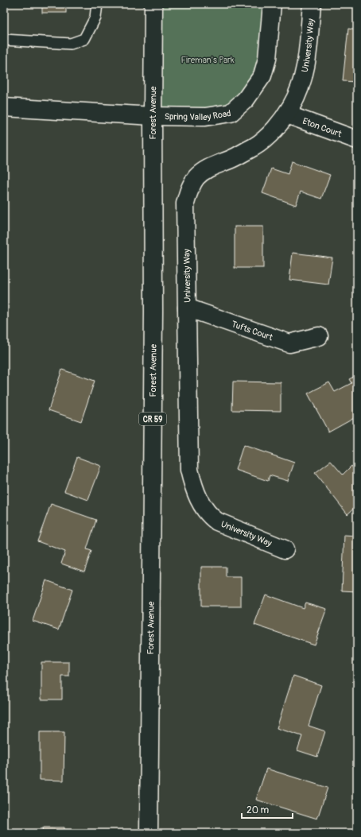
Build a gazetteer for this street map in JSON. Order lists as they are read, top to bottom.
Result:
{
  "streets": {
    "street": [
      "University Way",
      "Forest Avenue",
      "Spring Valley Road",
      "Eton Court",
      "Tufts Court",
      "CR 59"
    ]
  },
  "crossings": [
    ["University Way", "Eton Court"],
    ["University Way", "Tufts Court"],
    ["Forest Avenue", "Spring Valley Road"]
  ],
  "parks": ["Fireman's Park"],
  "scale_bar": "20 m"
}
